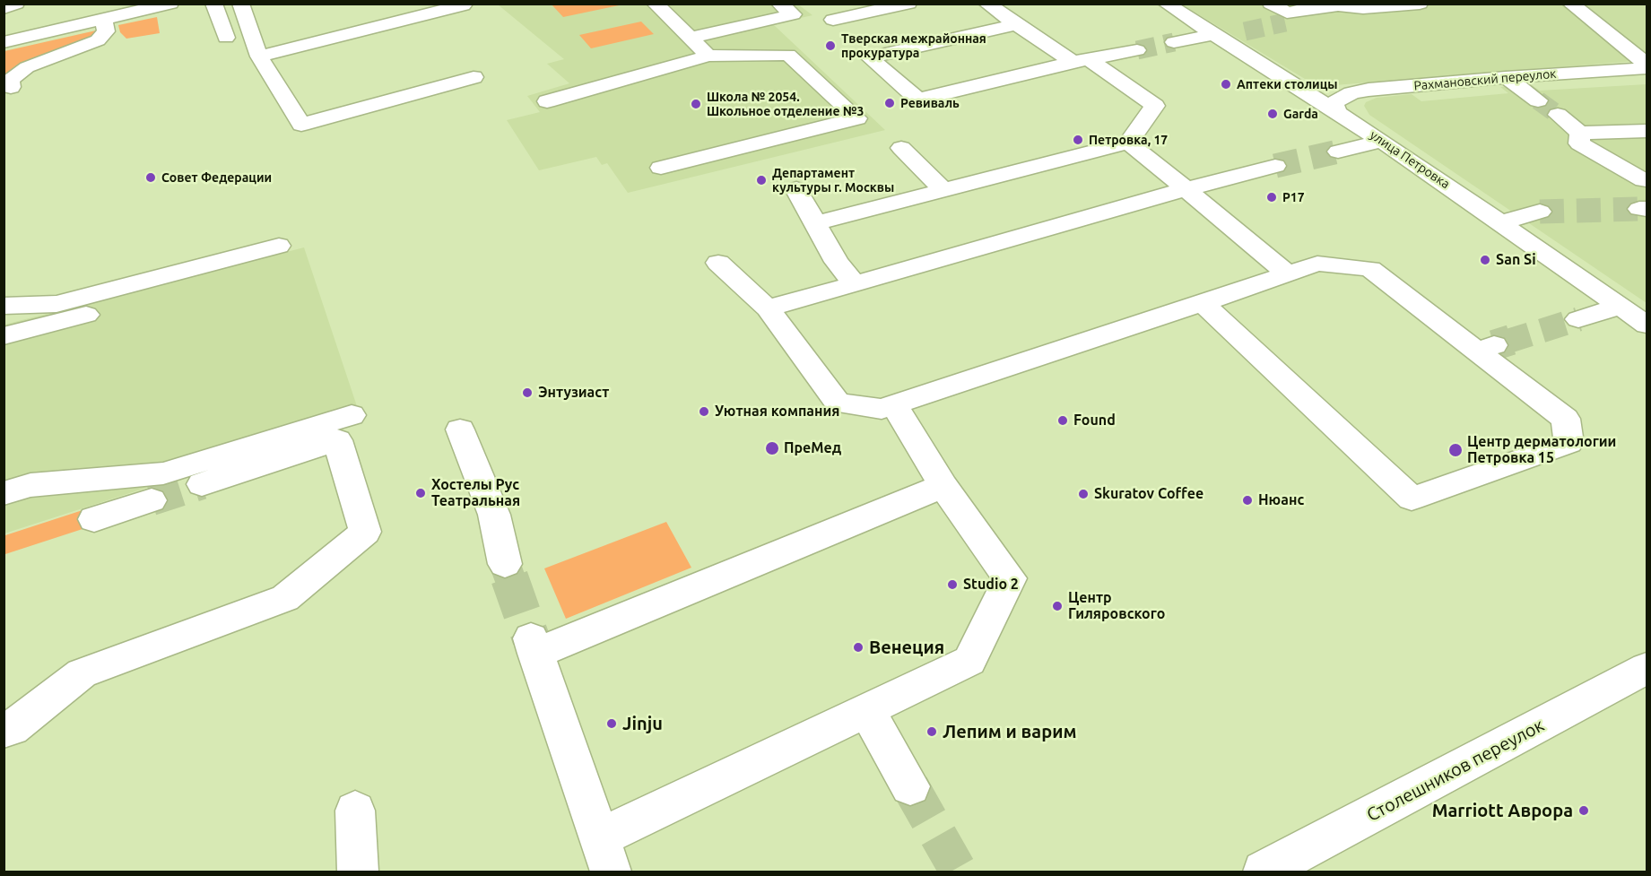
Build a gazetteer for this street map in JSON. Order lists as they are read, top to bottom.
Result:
{
  "streets": {
    "street": ["Рахмановский переулок", "улица Петровка", "Столешников переулок"]
  },
  "crossings": [
    ["Рахмановский переулок", "улица Петровка"]
  ],
  "places": [
    "Тверская межрайонная прокуратура",
    "Аптеки столицы",
    "Ревиваль",
    "Школа № 2054. Школьное отделение №3",
    "Garda",
    "Петровка, 17",
    "Совет Федерации",
    "Департамент культуры г. Москвы",
    "P17",
    "San Si",
    "Энтузиаст",
    "Уютная компания",
    "Found",
    "ПреМед",
    "Центр дерматологии Петровка 15",
    "Хостелы Рус Театральная",
    "Skuratov Coffee",
    "Нюанс",
    "Studio 2",
    "Центр Гиляровского",
    "Венеция",
    "Jinju",
    "Лепим и варим",
    "Marriott Аврора"
  ]
}
